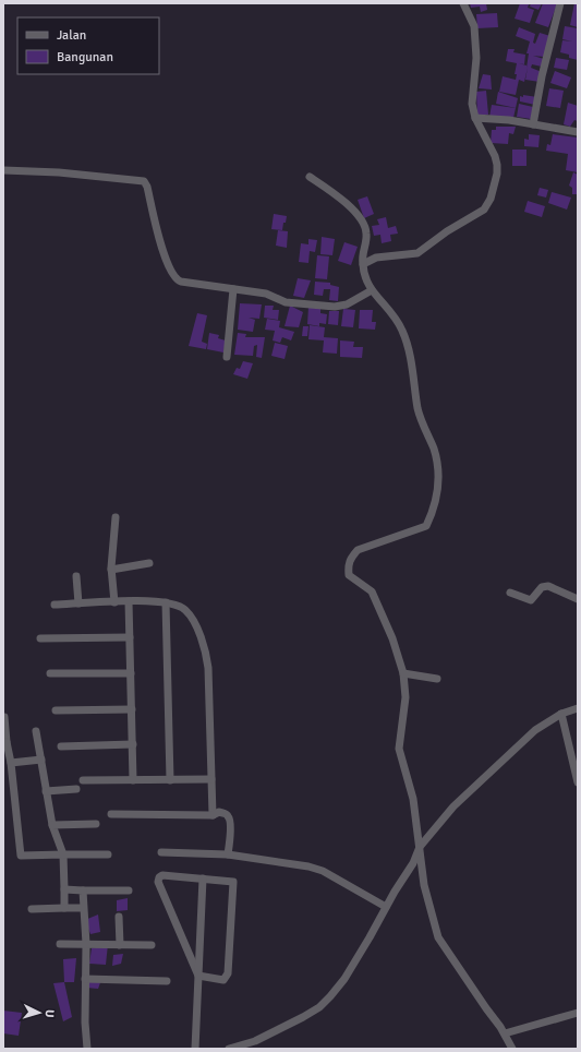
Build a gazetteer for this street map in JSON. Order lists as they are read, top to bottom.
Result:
{
  "legend": ["Jalan", "Bangunan"],
  "north": "right"
}
